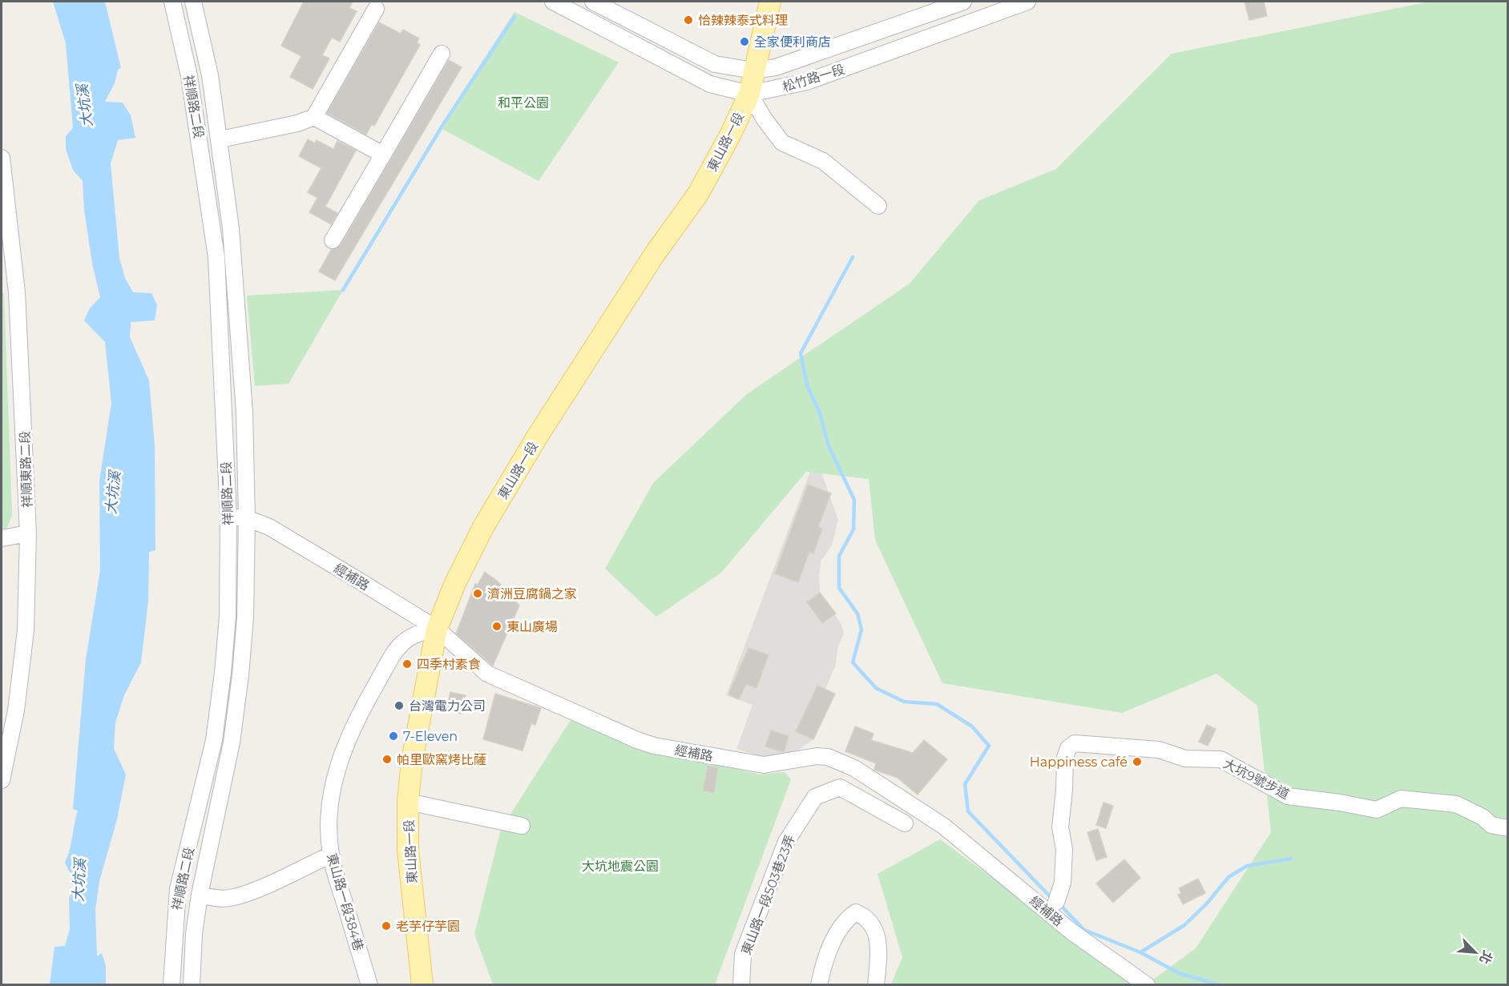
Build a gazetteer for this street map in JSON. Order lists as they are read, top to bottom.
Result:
{
  "streets": {
    "main road": ["東山路一段"],
    "street": [
      "松竹路一段",
      "祥順路二段",
      "祥順東路二段",
      "經補路",
      "大坑9號步道",
      "東山路一段503巷23弄",
      "東山路一段384巷"
    ]
  },
  "crossings": [
    ["松竹路一段", "東山路一段"],
    ["祥順路二段", "經補路"],
    ["東山路一段", "經補路"],
    ["東山路一段", "東山路一段384巷"],
    ["經補路", "東山路一段384巷"]
  ],
  "water": ["大坑溪"],
  "parks": ["和平公園", "大坑地震公園"],
  "places": [
    "恰辣辣泰式料理",
    "全家便利商店",
    "濟洲豆腐鍋之家",
    "東山廣場",
    "四季村素食",
    "台灣電力公司",
    "7-Eleven",
    "帕里歐窯烤比薩",
    "Happiness café",
    "老芋仔芋園"
  ],
  "north": "bottom right"
}
